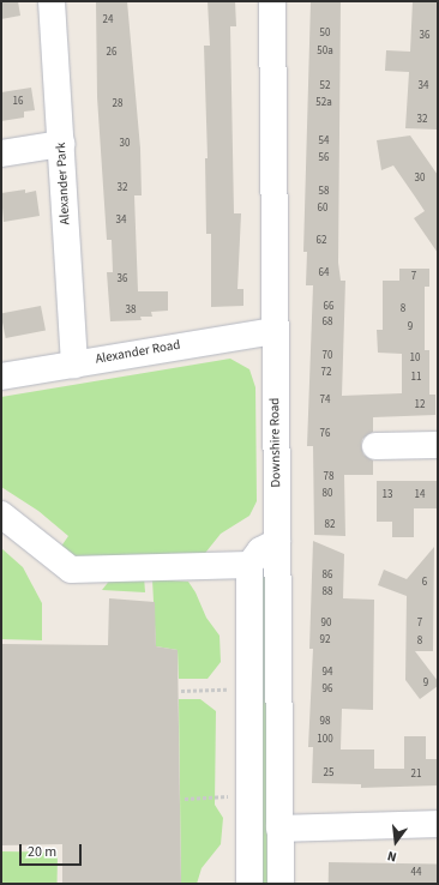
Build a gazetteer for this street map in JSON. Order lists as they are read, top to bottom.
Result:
{
  "streets": {
    "street": ["Alexander Park", "Alexander Road", "Downshire Road"]
  },
  "crossings": [
    ["Alexander Park", "Alexander Road"],
    ["Alexander Road", "Downshire Road"]
  ],
  "house_numbers": [
    "24",
    "50",
    "36",
    "50a",
    "26",
    "52",
    "34",
    "16",
    "52a",
    "28",
    "32",
    "54",
    "30",
    "56",
    "30",
    "32",
    "58",
    "60",
    "34",
    "62",
    "64",
    "7",
    "36",
    "66",
    "8",
    "38",
    "68",
    "9",
    "70",
    "10",
    "72",
    "11",
    "74",
    "12",
    "76",
    "78",
    "80",
    "13",
    "14",
    "82",
    "86",
    "6",
    "88",
    "90",
    "7",
    "92",
    "8",
    "94",
    "9",
    "96",
    "98",
    "100",
    "25",
    "21",
    "44"
  ],
  "scale_bar": "20 m",
  "north": "bottom"
}
